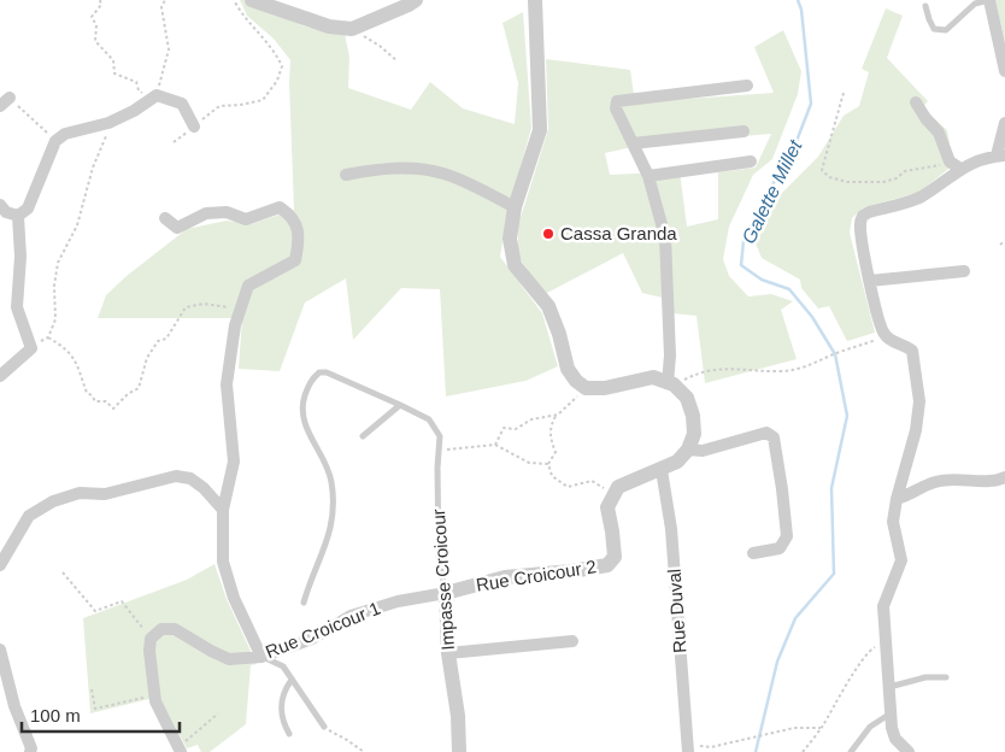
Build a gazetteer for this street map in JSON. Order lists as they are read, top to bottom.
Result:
{
  "streets": {
    "street": [
      "Rue Croicour 2",
      "Impasse Croicour",
      "Rue Duval",
      "Rue Croicour 1"
    ]
  },
  "crossings": [
    ["Rue Croicour 2", "Impasse Croicour"],
    ["Rue Croicour 2", "Rue Croicour 1"],
    ["Impasse Croicour", "Rue Croicour 1"]
  ],
  "water": ["Galette Millet"],
  "places": ["Cassa Granda"],
  "scale_bar": "100 m"
}
